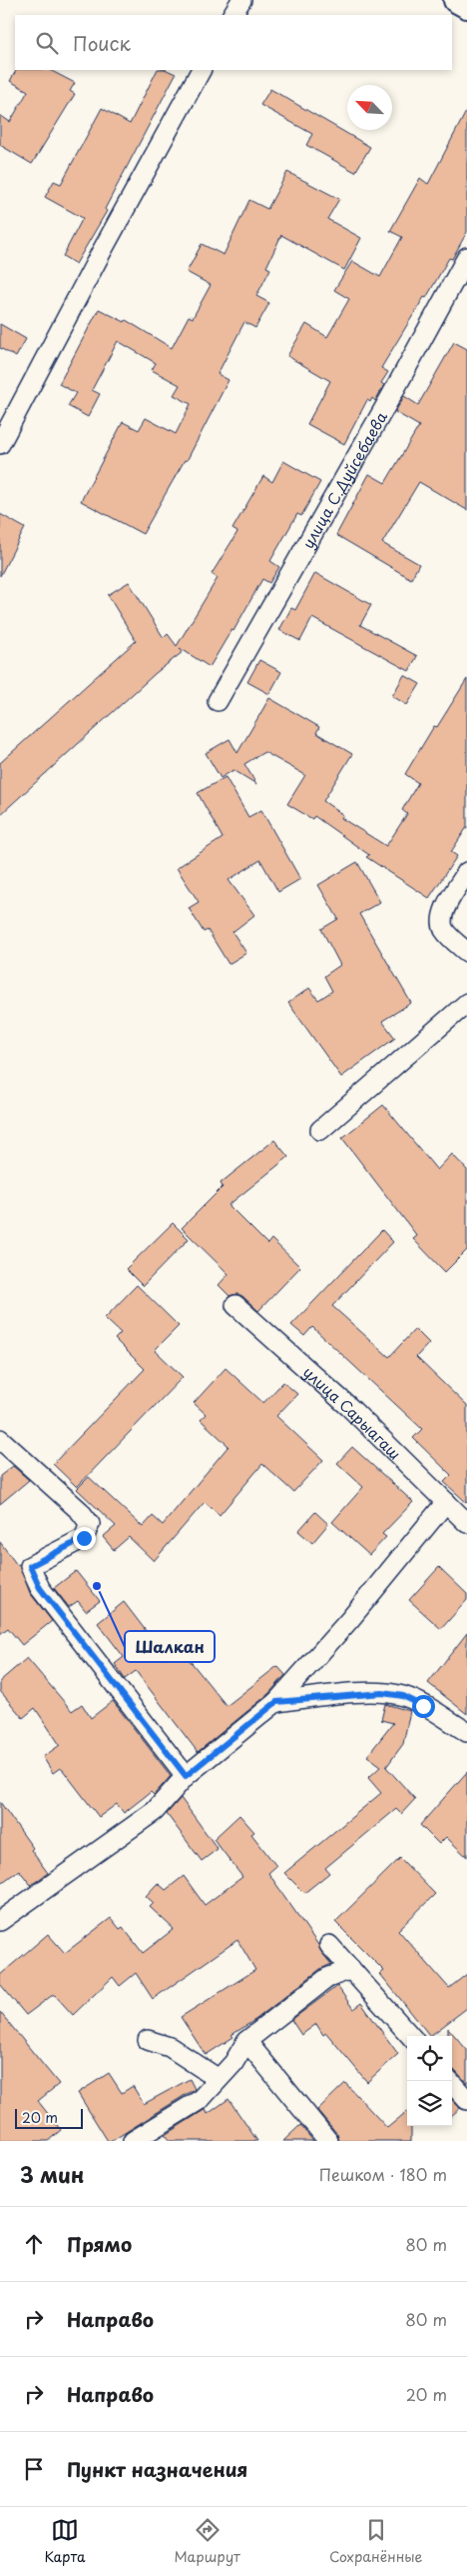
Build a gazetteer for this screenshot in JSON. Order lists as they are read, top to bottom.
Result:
{
  "streets": {
    "street": ["улица С.Дуйсебаева", "улица Сарыагаш"]
  },
  "places": ["Шалкан"],
  "scale_bar": "20 m",
  "north": "top left",
  "page": {
    "search": "Поиск",
    "scale": "20 m",
    "heading": ["3 мин", "Пешком · 180 m"],
    "list": [
      ["Прямо", "80 m"],
      ["Направо", "80 m"],
      ["Направо", "20 m"],
      "Пункт назначения"
    ],
    "nav": ["Карта", "Маршрут", "Сохранённые"]
  }
}
